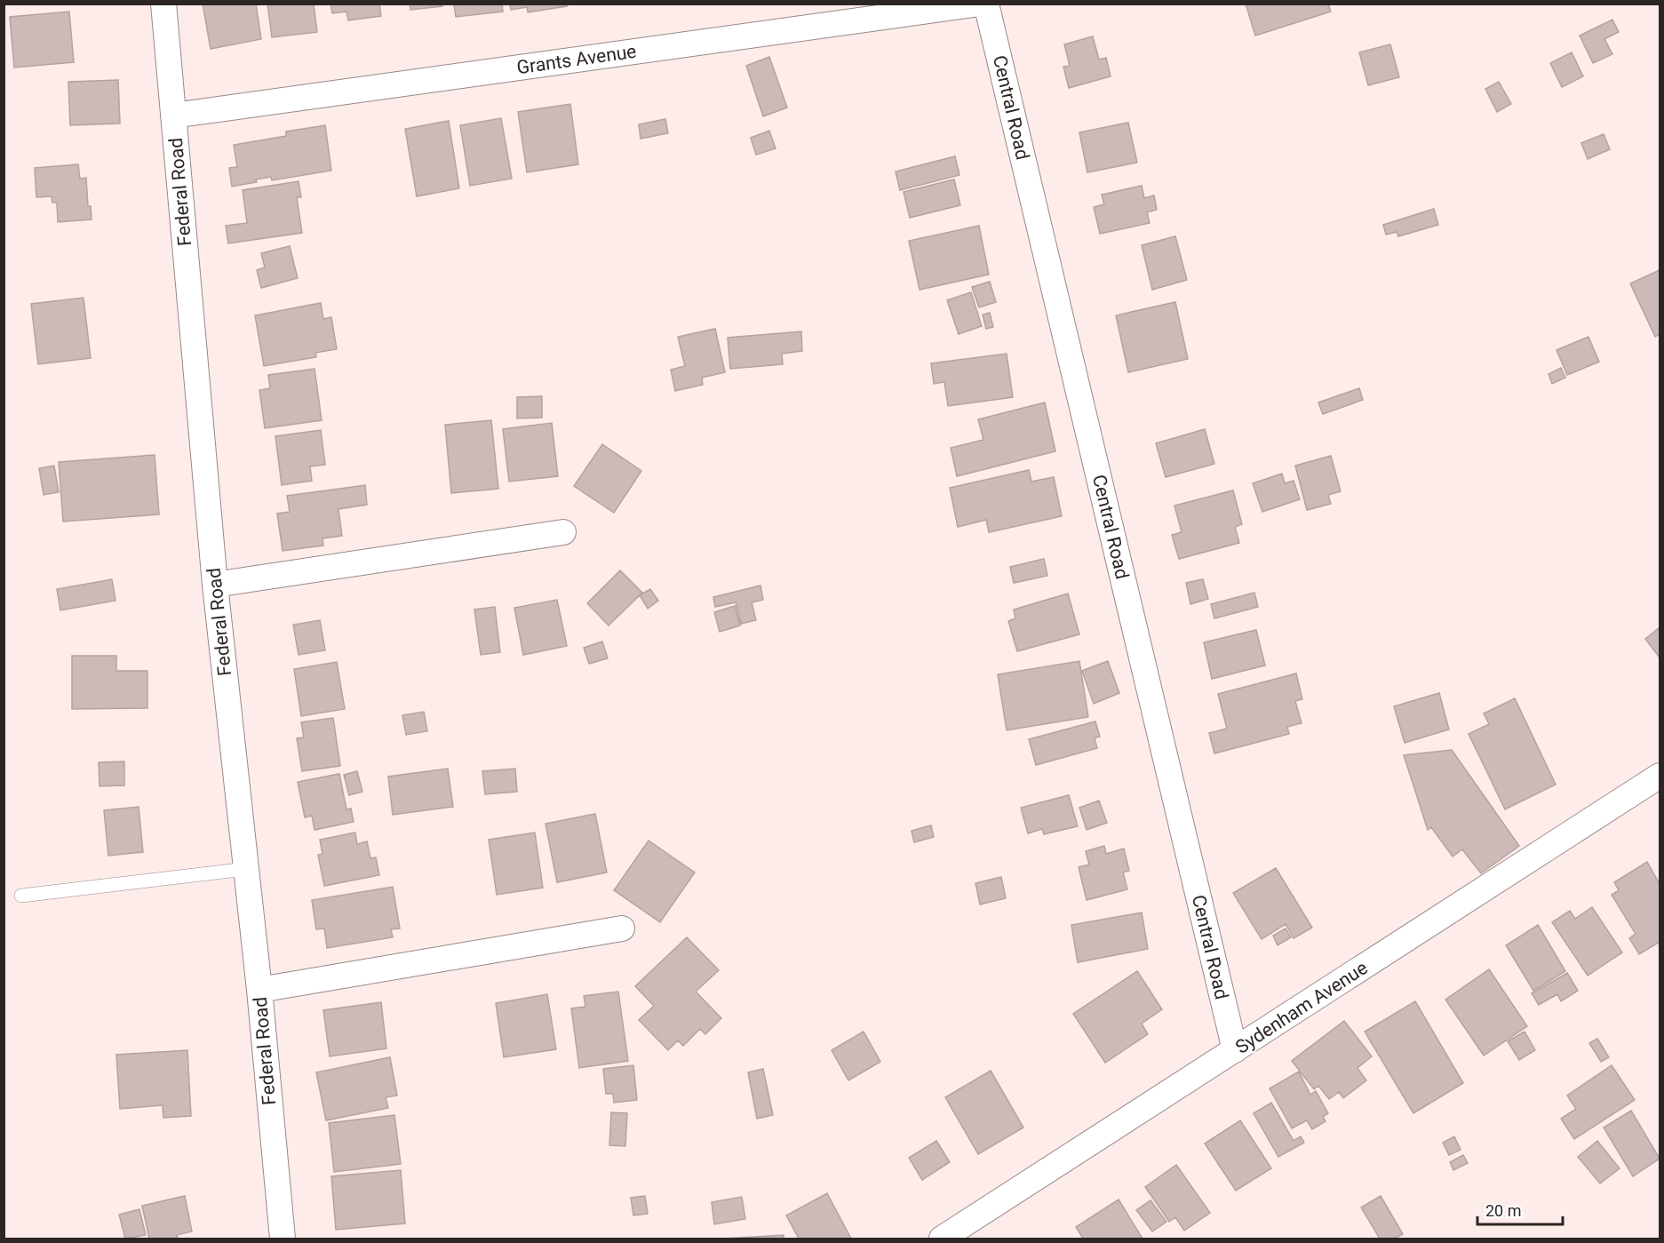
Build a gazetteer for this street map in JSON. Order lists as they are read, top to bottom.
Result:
{
  "streets": {
    "street": [
      "Grants Avenue",
      "Central Road",
      "Federal Road",
      "Sydenham Avenue"
    ]
  },
  "crossings": [
    ["Grants Avenue", "Federal Road"],
    ["Central Road", "Sydenham Avenue"]
  ],
  "scale_bar": "20 m"
}
